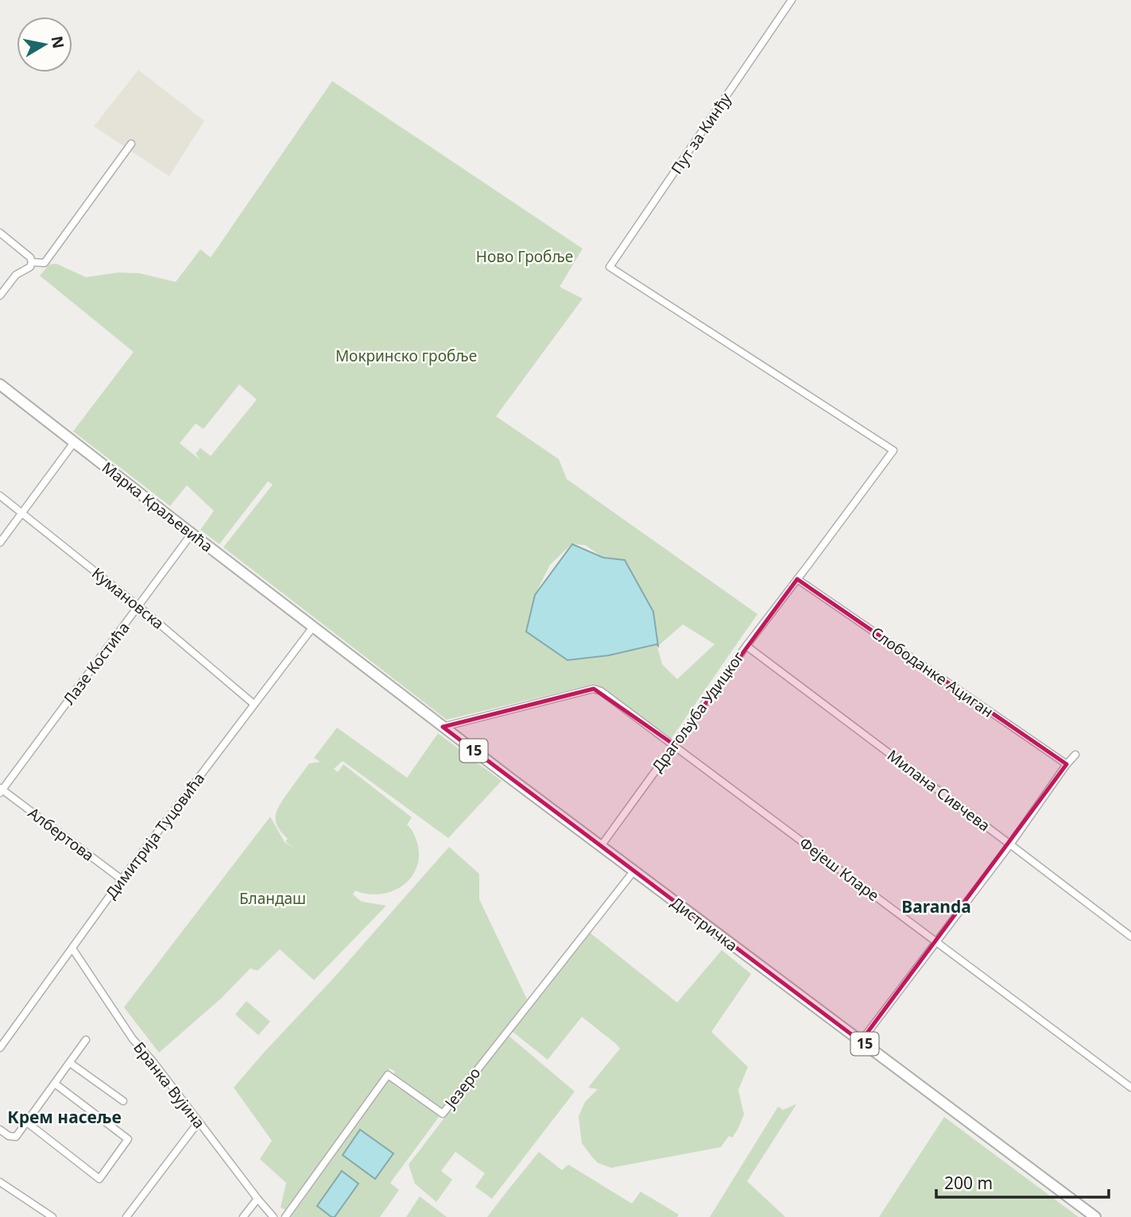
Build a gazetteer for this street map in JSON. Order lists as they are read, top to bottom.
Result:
{
  "streets": {
    "main road": ["Марка Краљевића", "15", "Дистричка"],
    "street": [
      "Пут за Кинђу",
      "Кумановска",
      "Лазе Костића",
      "Слободанке Ациган",
      "Драгољуба Удицког",
      "Милана Сивчева",
      "Албертова",
      "Димитрија Туцовића",
      "Фејеш Кларе",
      "Бранка Вујина",
      "Језеро"
    ]
  },
  "crossings": [
    ["Пут за Кинђу", "Драгољуба Удицког"],
    ["Марка Краљевића", "Лазе Костића"],
    ["Марка Краљевића", "Димитрија Туцовића"],
    ["Марка Краљевића", "Дистричка"],
    ["Кумановска", "Лазе Костића"],
    ["Кумановска", "Димитрија Туцовића"],
    ["Лазе Костића", "Албертова"],
    ["Слободанке Ациган", "Драгољуба Удицког"],
    ["Драгољуба Удицког", "Милана Сивчева"],
    ["Драгољуба Удицког", "Фејеш Кларе"],
    ["Драгољуба Удицког", "Дистричка"],
    ["Албертова", "Димитрија Туцовића"],
    ["Димитрија Туцовића", "Дистричка"],
    ["Димитрија Туцовића", "Бранка Вујина"],
    ["Фејеш Кларе", "Дистричка"],
    ["Дистричка", "Језеро"]
  ],
  "districts": ["Baranda", "Крем насеље"],
  "parks": ["Ново Гробље", "Мокринско гробље", "Бландаш"],
  "scale_bar": "200 m",
  "north": "right"
}
